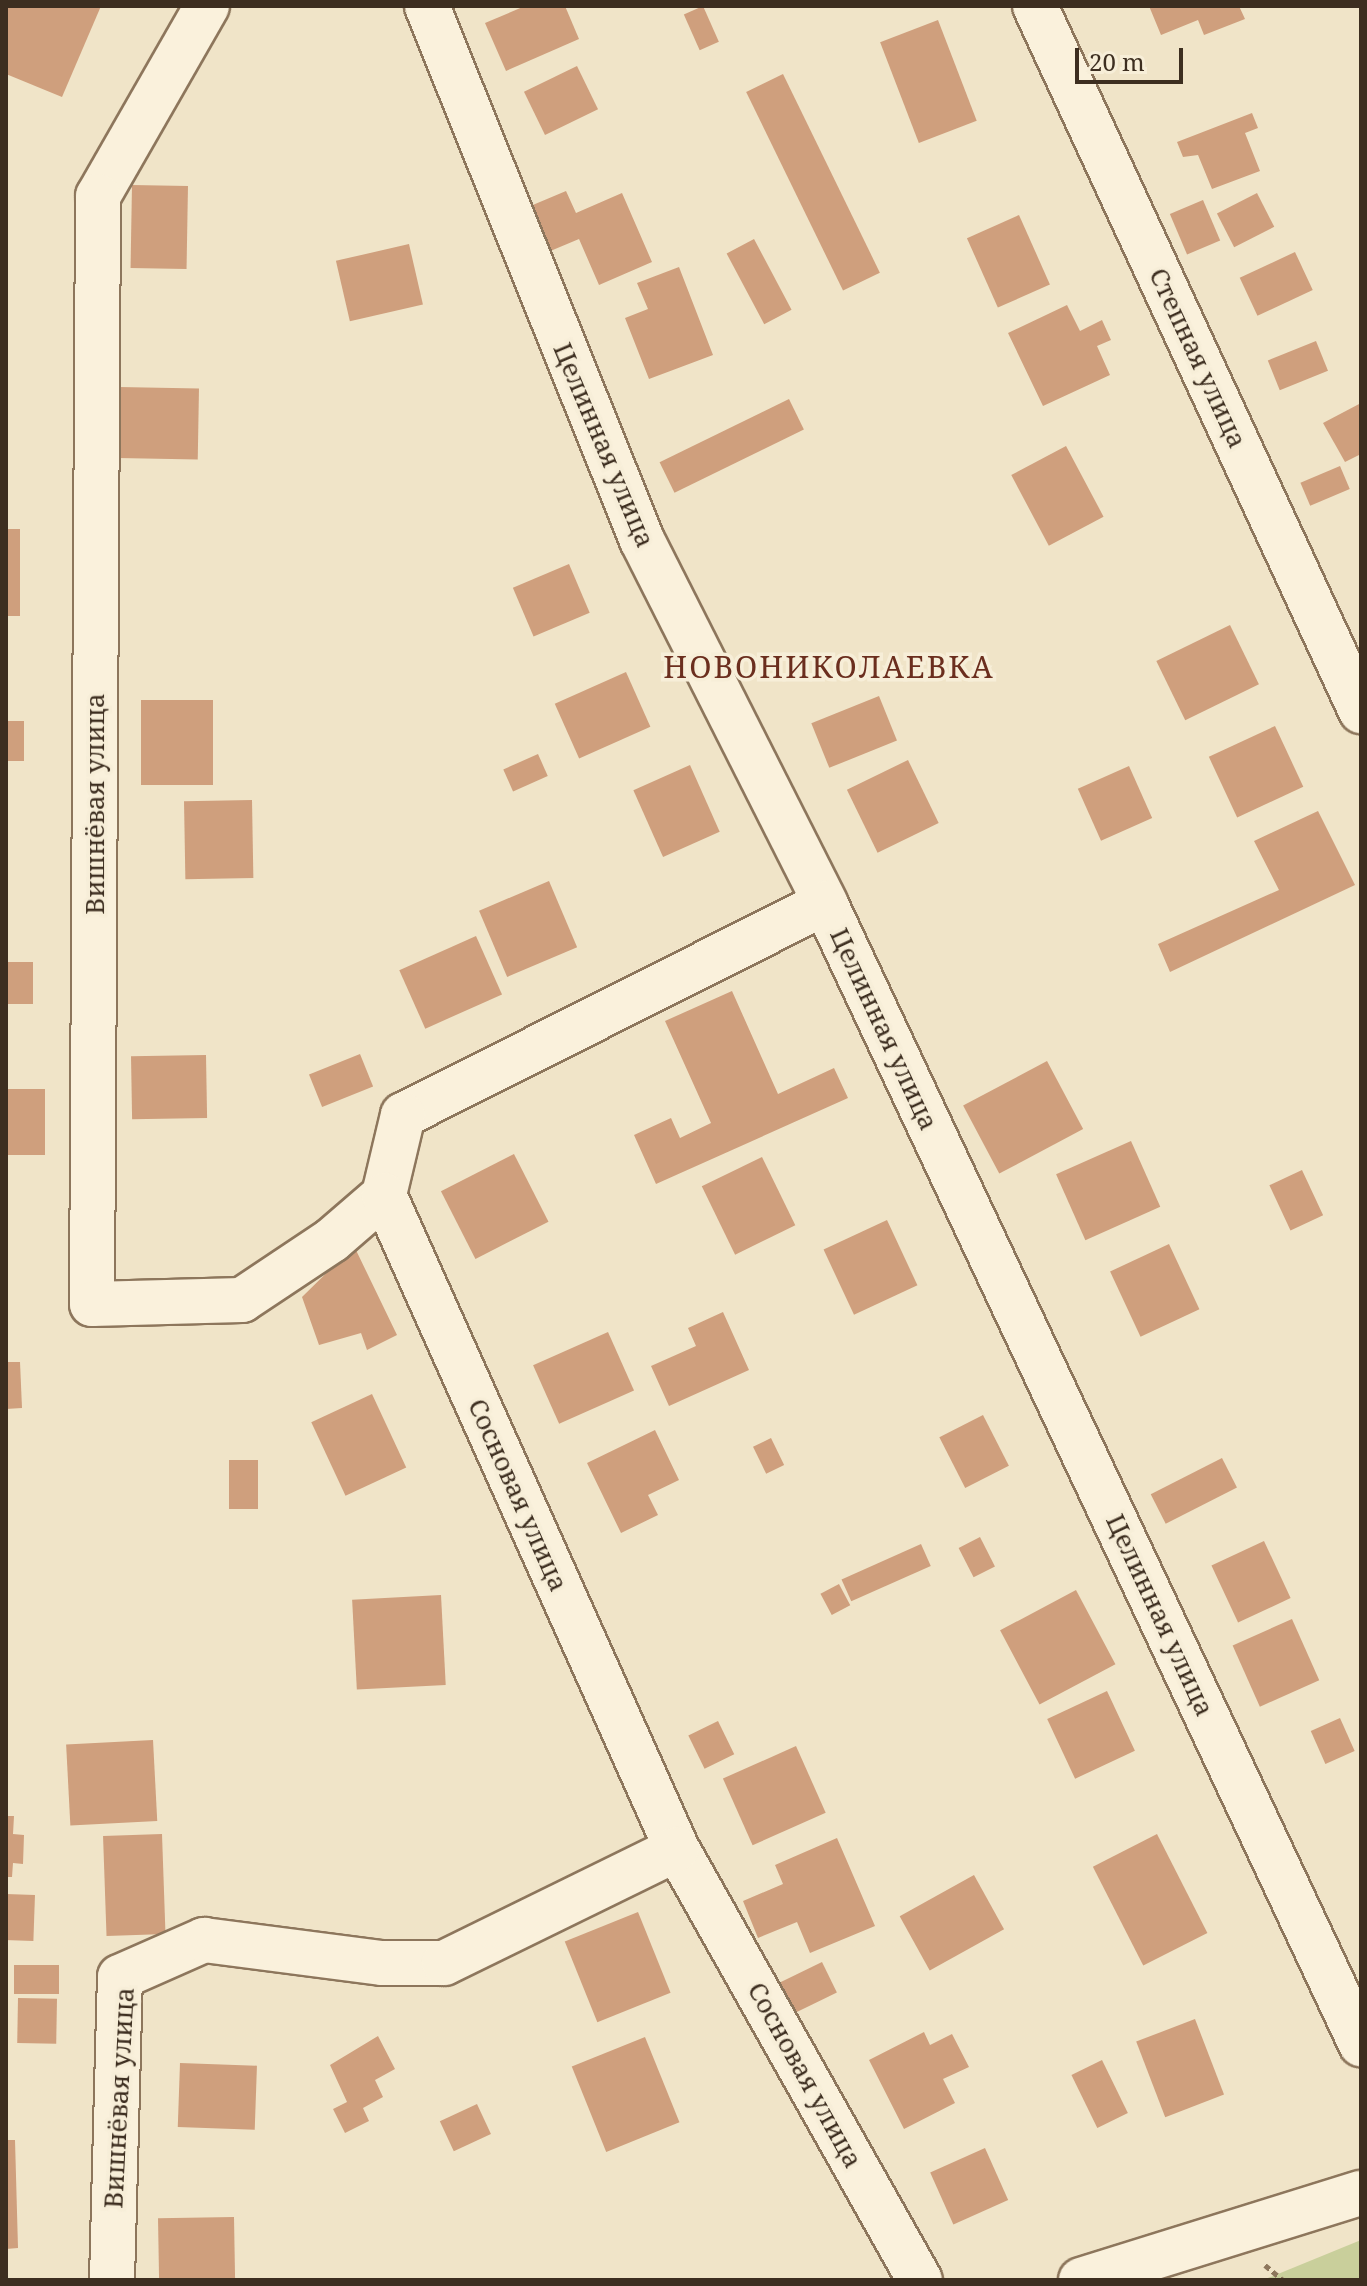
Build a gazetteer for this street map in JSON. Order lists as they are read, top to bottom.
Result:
{
  "streets": {
    "street": [
      "Степная улица",
      "Целинная улица",
      "Вишнёвая улица",
      "Сосновая улица"
    ]
  },
  "crossings": [
    ["Вишнёвая улица", "Сосновая улица"]
  ],
  "districts": ["НОВОНИКОЛАЕВКА"],
  "scale_bar": "20 m"
}
